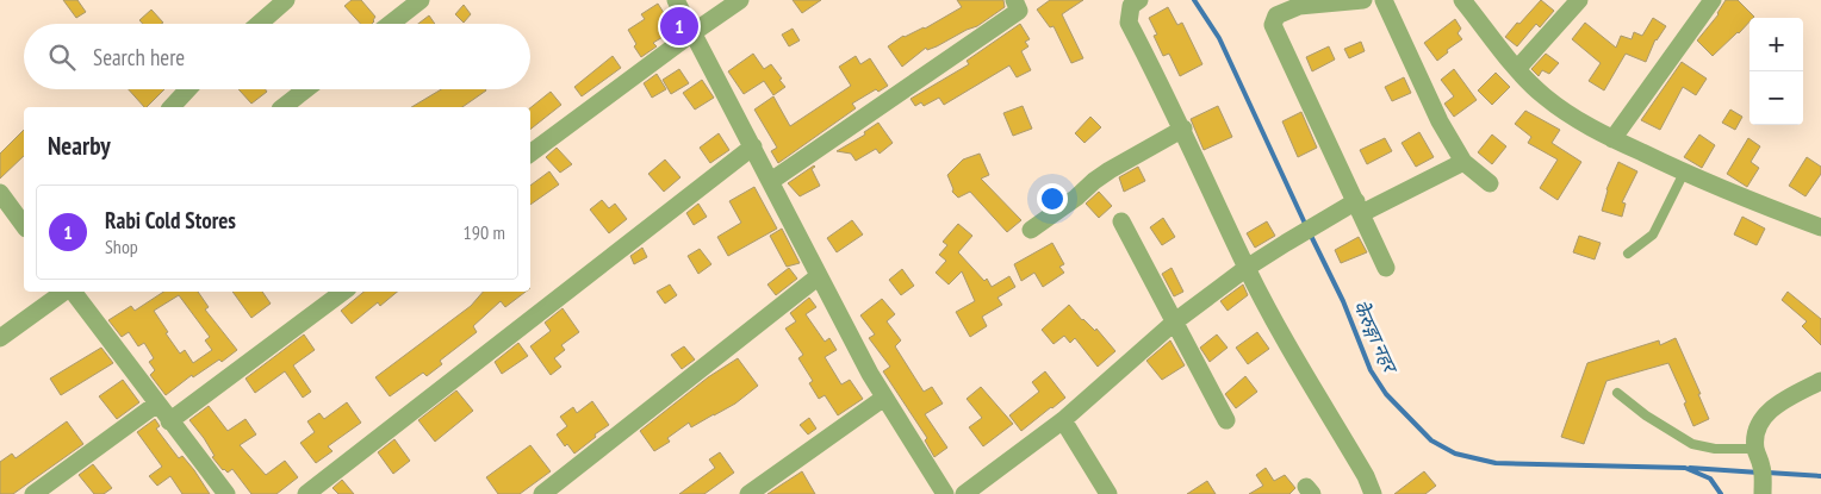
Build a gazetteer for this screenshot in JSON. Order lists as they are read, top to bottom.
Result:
{
  "water": ["केेरुङ्गा नहर"],
  "page": {
    "pins": "1",
    "map_buttons": ["+", "−"],
    "search": "Search here",
    "heading": "Nearby",
    "list": [
      {
        "mark": "1",
        "name": "Rabi Cold Stores",
        "note": "Shop",
        "value": "190 m"
      }
    ]
  }
}
